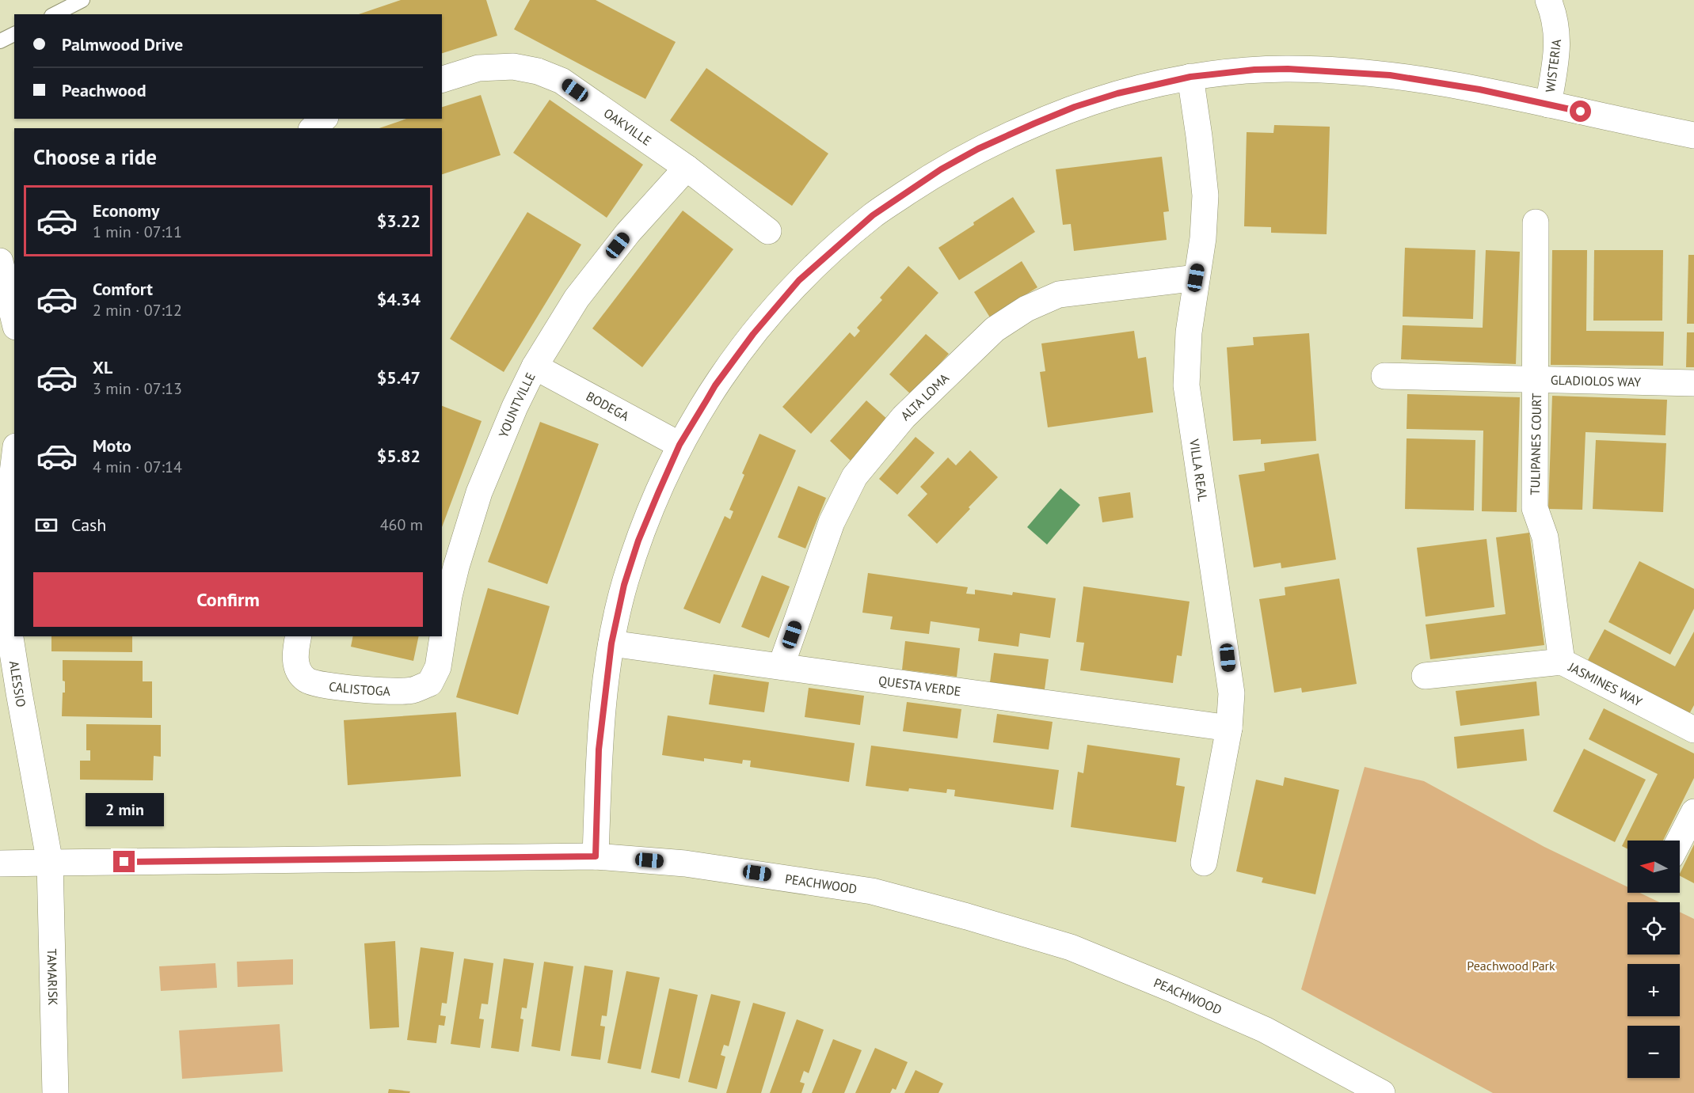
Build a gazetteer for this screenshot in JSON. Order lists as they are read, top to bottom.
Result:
{
  "streets": {
    "street": [
      "WISTERIA",
      "OAKVILLE",
      "GLADIOLOS WAY",
      "ALTA LOMA",
      "YOUNTVILLE",
      "BODEGA",
      "TULIPANES COURT",
      "VILLA REAL",
      "ALESSIO",
      "JASMINES WAY",
      "QUESTA VERDE",
      "CALISTOGA",
      "PEACHWOOD",
      "TAMARISK"
    ]
  },
  "crossings": [
    ["OAKVILLE", "YOUNTVILLE"],
    ["GLADIOLOS WAY", "TULIPANES COURT"],
    ["ALTA LOMA", "VILLA REAL"],
    ["ALTA LOMA", "QUESTA VERDE"],
    ["YOUNTVILLE", "BODEGA"],
    ["YOUNTVILLE", "CALISTOGA"],
    ["TULIPANES COURT", "JASMINES WAY"],
    ["VILLA REAL", "QUESTA VERDE"],
    ["ALESSIO", "PEACHWOOD"],
    ["ALESSIO", "TAMARISK"],
    ["PEACHWOOD", "TAMARISK"]
  ],
  "parks": ["Peachwood Park"],
  "north": "left",
  "page": {
    "banner": ["Palmwood Drive", "Peachwood"],
    "heading": "Choose a ride",
    "list": [
      {
        "name": "Economy",
        "note": "1 min · 07:11",
        "value": "$3.22"
      },
      {
        "name": "Comfort",
        "note": "2 min · 07:12",
        "value": "$4.34"
      },
      {
        "name": "XL",
        "note": "3 min · 07:13",
        "value": "$5.47"
      },
      {
        "name": "Moto",
        "note": "4 min · 07:14",
        "value": "$5.82"
      }
    ],
    "pay": ["Cash", "460 m"],
    "buttons": "Confirm",
    "bubble": "2 min",
    "map_buttons": ["+", "−"]
  }
}
